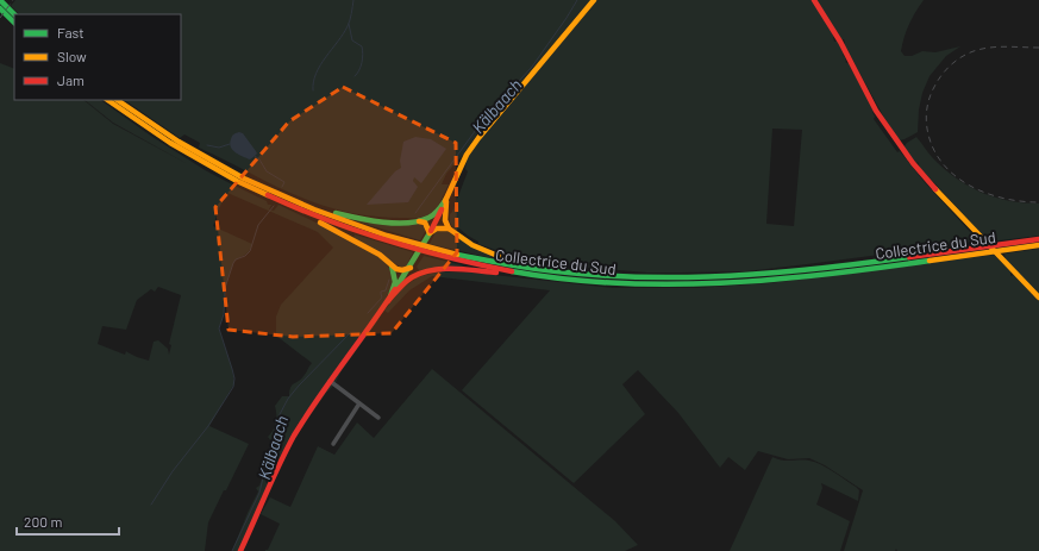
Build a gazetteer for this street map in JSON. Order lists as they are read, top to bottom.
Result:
{
  "streets": {
    "main road": ["Collectrice du Sud"]
  },
  "water": ["Kälbaach"],
  "legend": ["Fast", "Slow", "Jam"],
  "scale_bar": "200 m"
}
